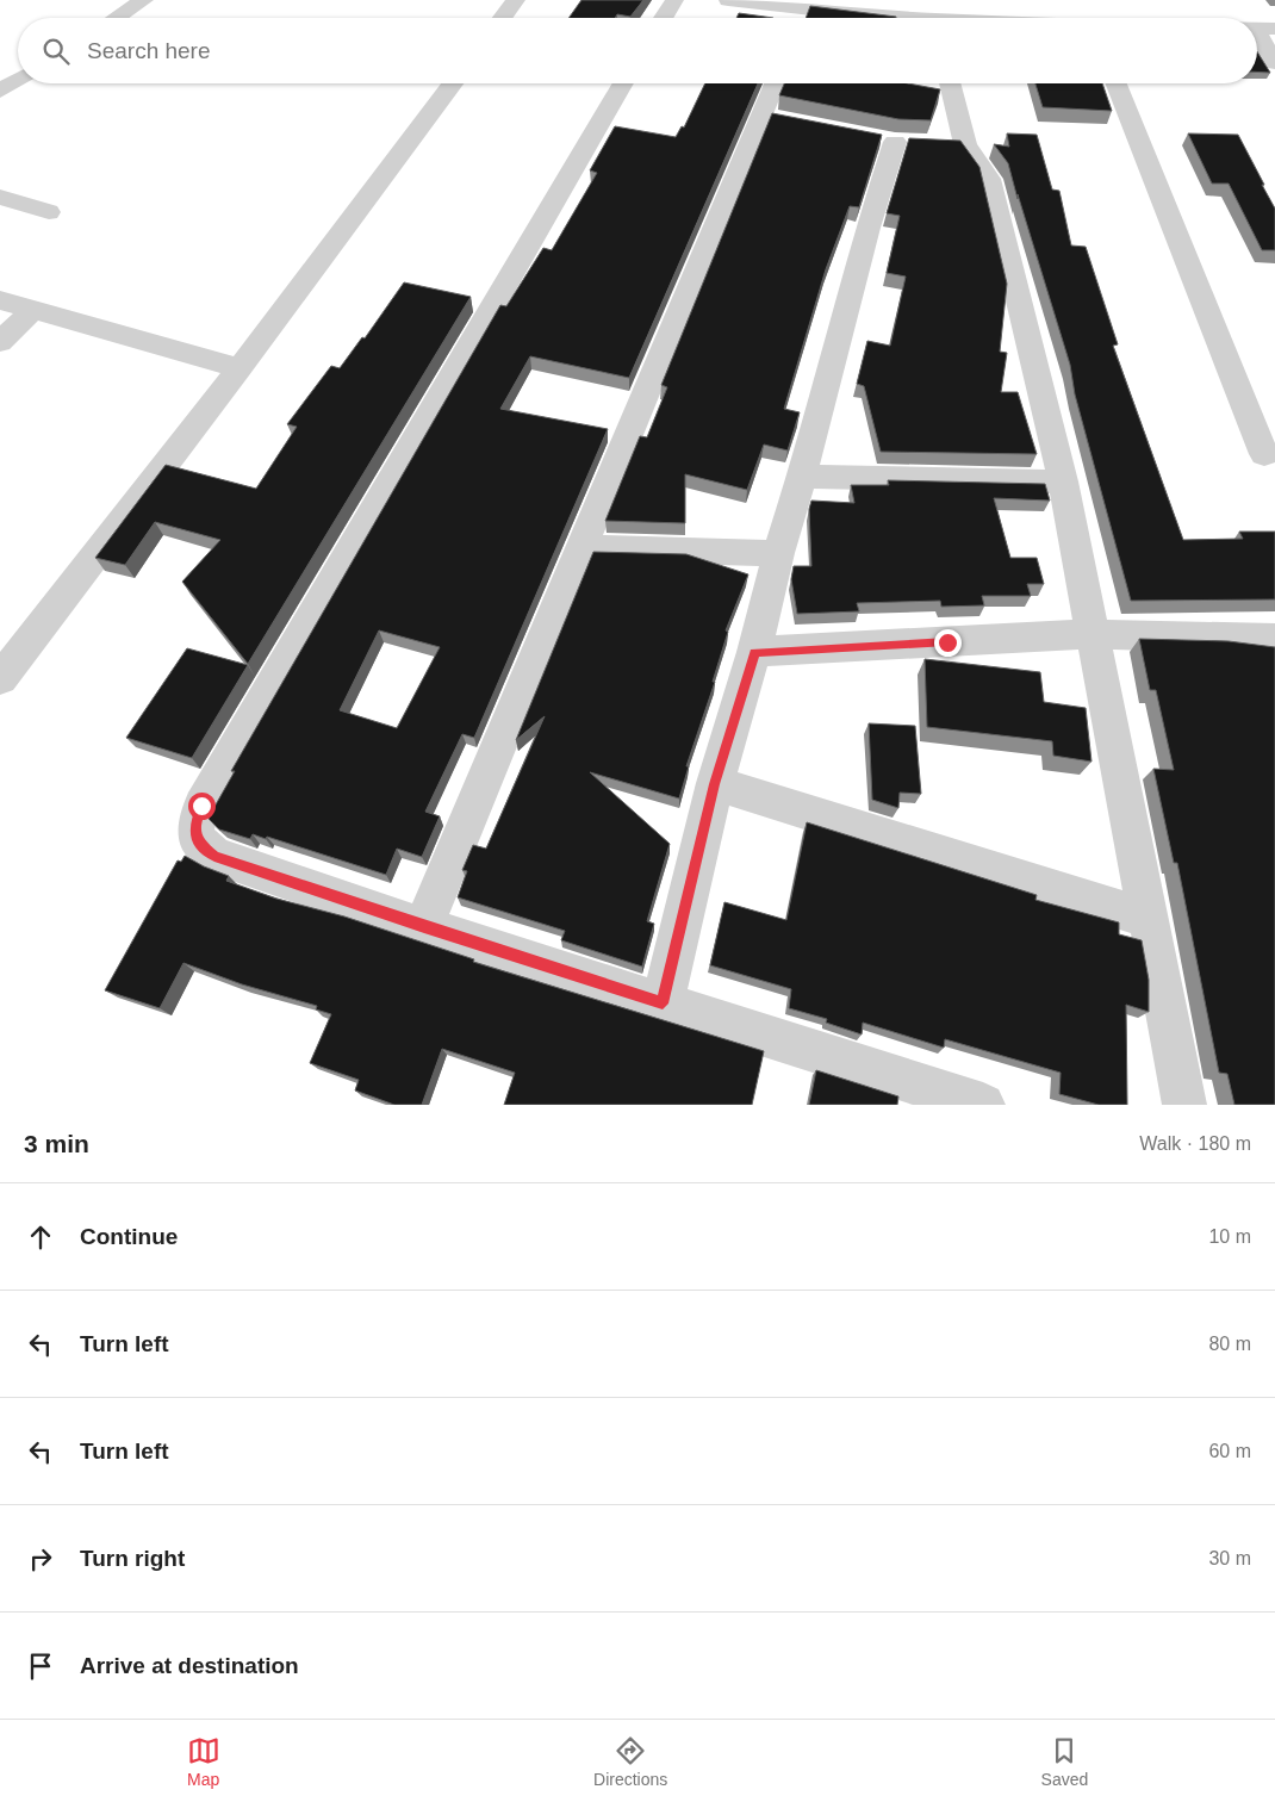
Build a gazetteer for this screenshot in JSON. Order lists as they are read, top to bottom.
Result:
{
  "page": {
    "search": "Search here",
    "heading": ["3 min", "Walk · 180 m"],
    "list": [
      ["Continue", "10 m"],
      ["Turn left", "80 m"],
      ["Turn left", "60 m"],
      ["Turn right", "30 m"],
      "Arrive at destination"
    ],
    "nav": ["Map", "Directions", "Saved"]
  }
}
